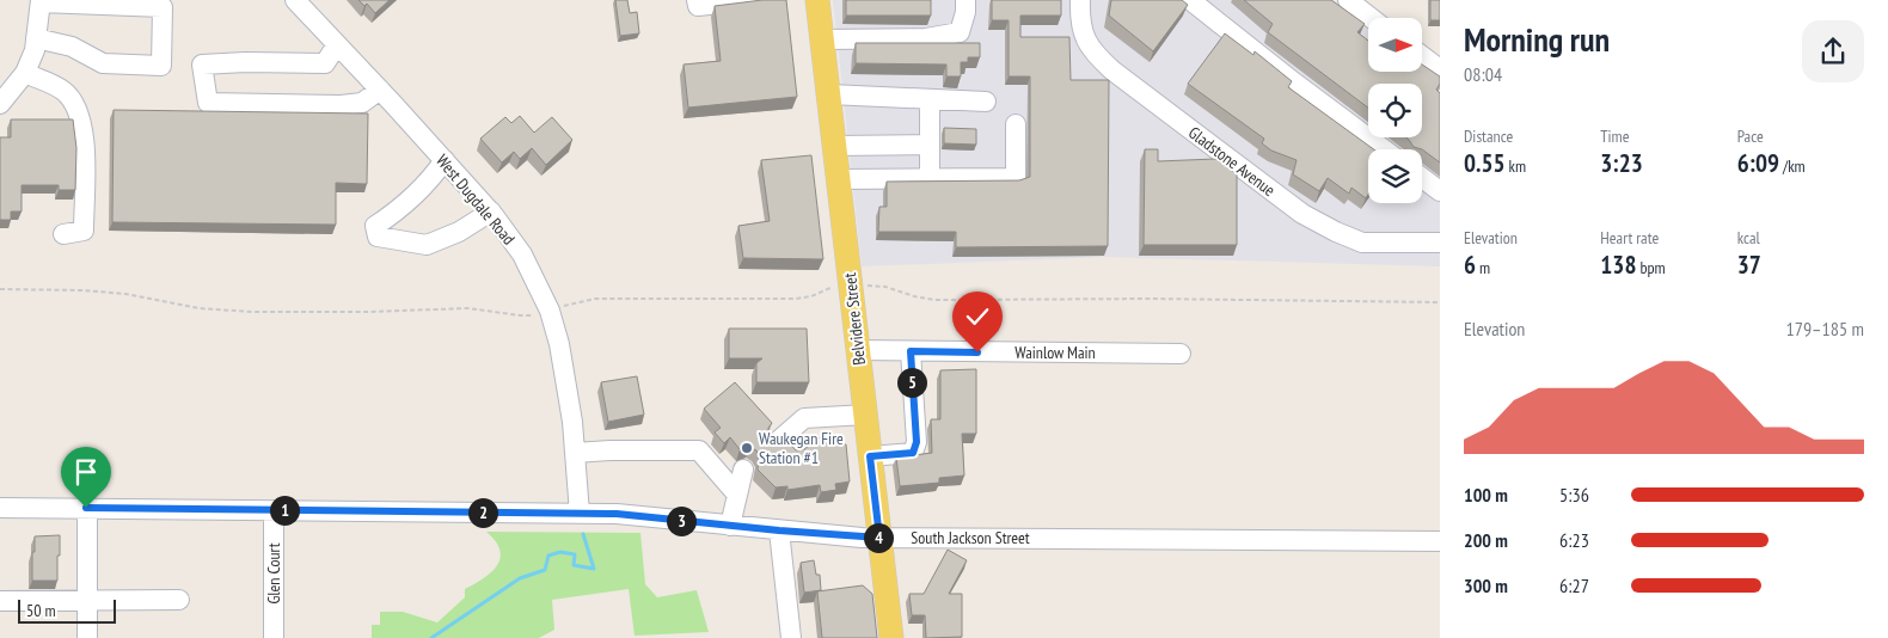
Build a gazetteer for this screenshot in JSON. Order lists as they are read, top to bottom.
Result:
{
  "streets": {
    "main road": ["Belvidere Street"],
    "street": [
      "Gladstone Avenue",
      "West Dugdale Road",
      "Wainlow Main",
      "South Jackson Street",
      "Glen Court"
    ]
  },
  "crossings": [
    ["West Dugdale Road", "South Jackson Street"],
    ["Belvidere Street", "Wainlow Main"],
    ["Belvidere Street", "South Jackson Street"],
    ["South Jackson Street", "Glen Court"]
  ],
  "places": ["Waukegan Fire Station #1"],
  "scale_bar": "50 m",
  "north": "right",
  "page": {
    "heading": ["Morning run", "08:04"],
    "stats": [
      ["Distance", "0.55 km"],
      ["Time", "3:23"],
      ["Pace", "6:09 /km"],
      ["Elevation", "6 m"],
      ["Heart rate", "138 bpm"],
      ["kcal", "37"]
    ],
    "chart": ["Elevation", "179–185 m"],
    "pins": [
      "5",
      "1",
      "2",
      "3",
      "4"
    ],
    "list": [
      {
        "name": "100 m",
        "note": "5:36"
      },
      {
        "name": "200 m",
        "note": "6:23"
      },
      {
        "name": "300 m",
        "note": "6:27"
      }
    ],
    "scale": "50 m"
  }
}
